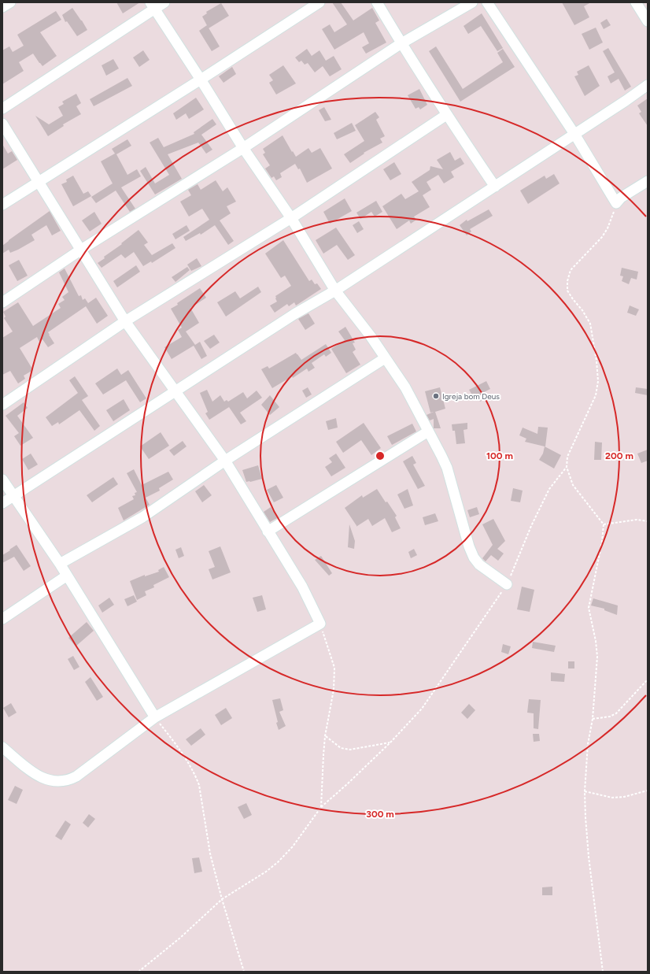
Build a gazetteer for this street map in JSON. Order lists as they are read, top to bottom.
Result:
{
  "places": ["Igreja bom Deus"],
  "rings": ["100 m", "200 m", "300 m"]
}
